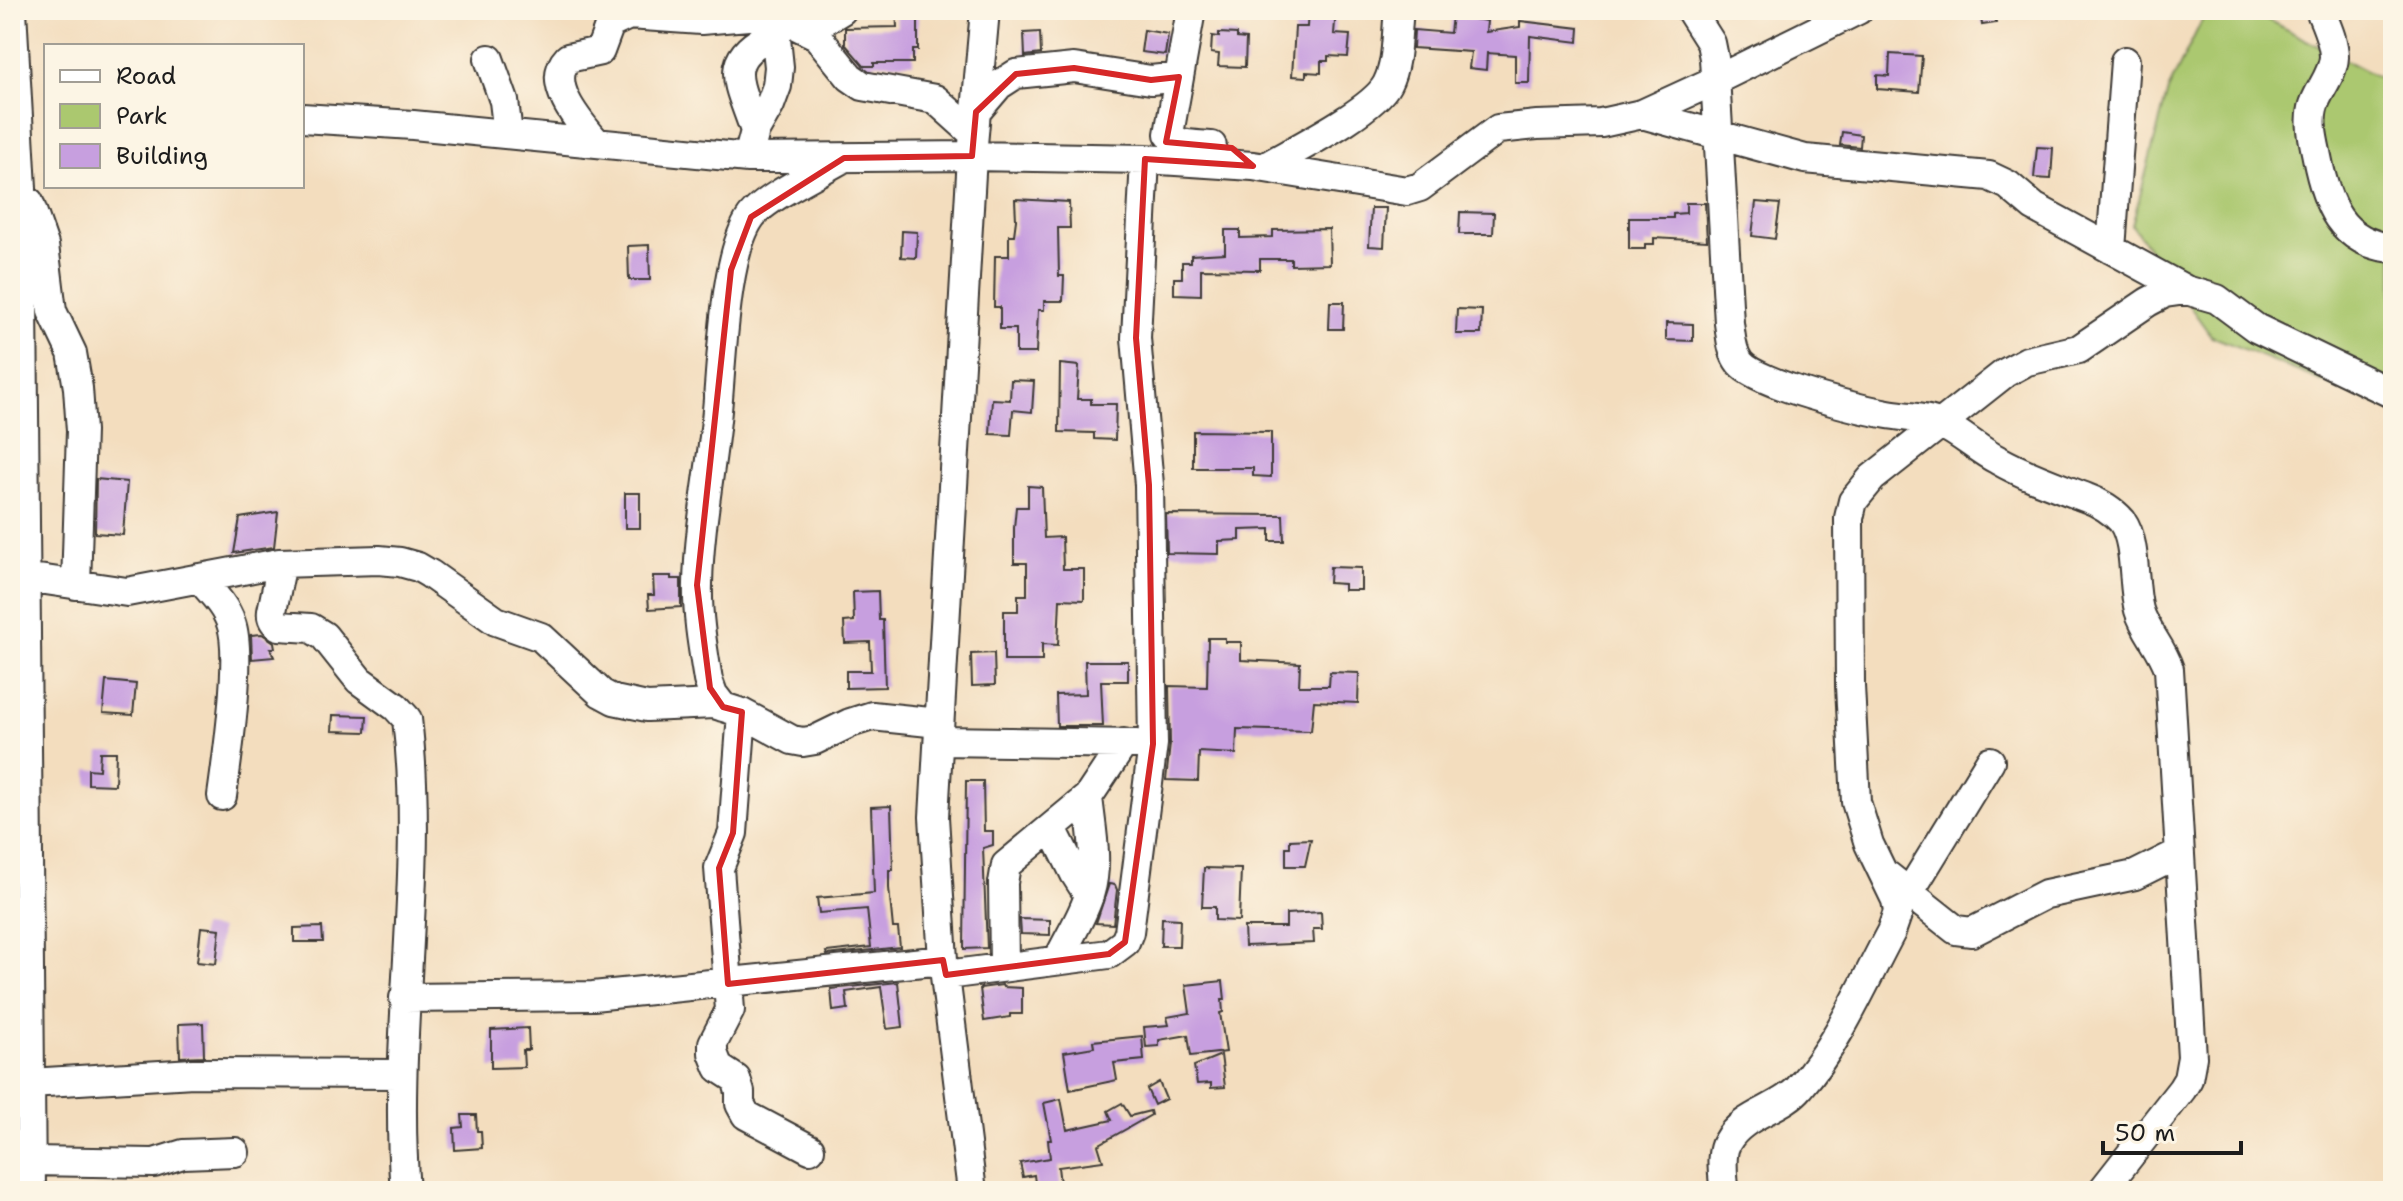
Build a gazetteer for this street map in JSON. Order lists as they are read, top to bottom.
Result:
{
  "legend": ["Road", "Park", "Building"],
  "scale_bar": "50 m"
}
